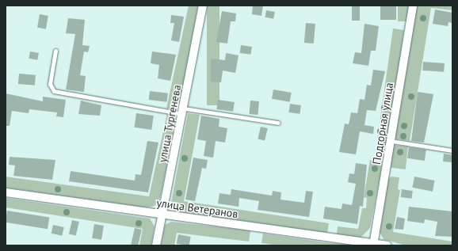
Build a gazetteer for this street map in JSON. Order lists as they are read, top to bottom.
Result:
{
  "streets": {
    "street": ["улица Тургенева", "Подгорная улица", "улица Ветеранов"]
  },
  "crossings": [
    ["улица Тургенева", "улица Ветеранов"],
    ["Подгорная улица", "улица Ветеранов"]
  ]
}
